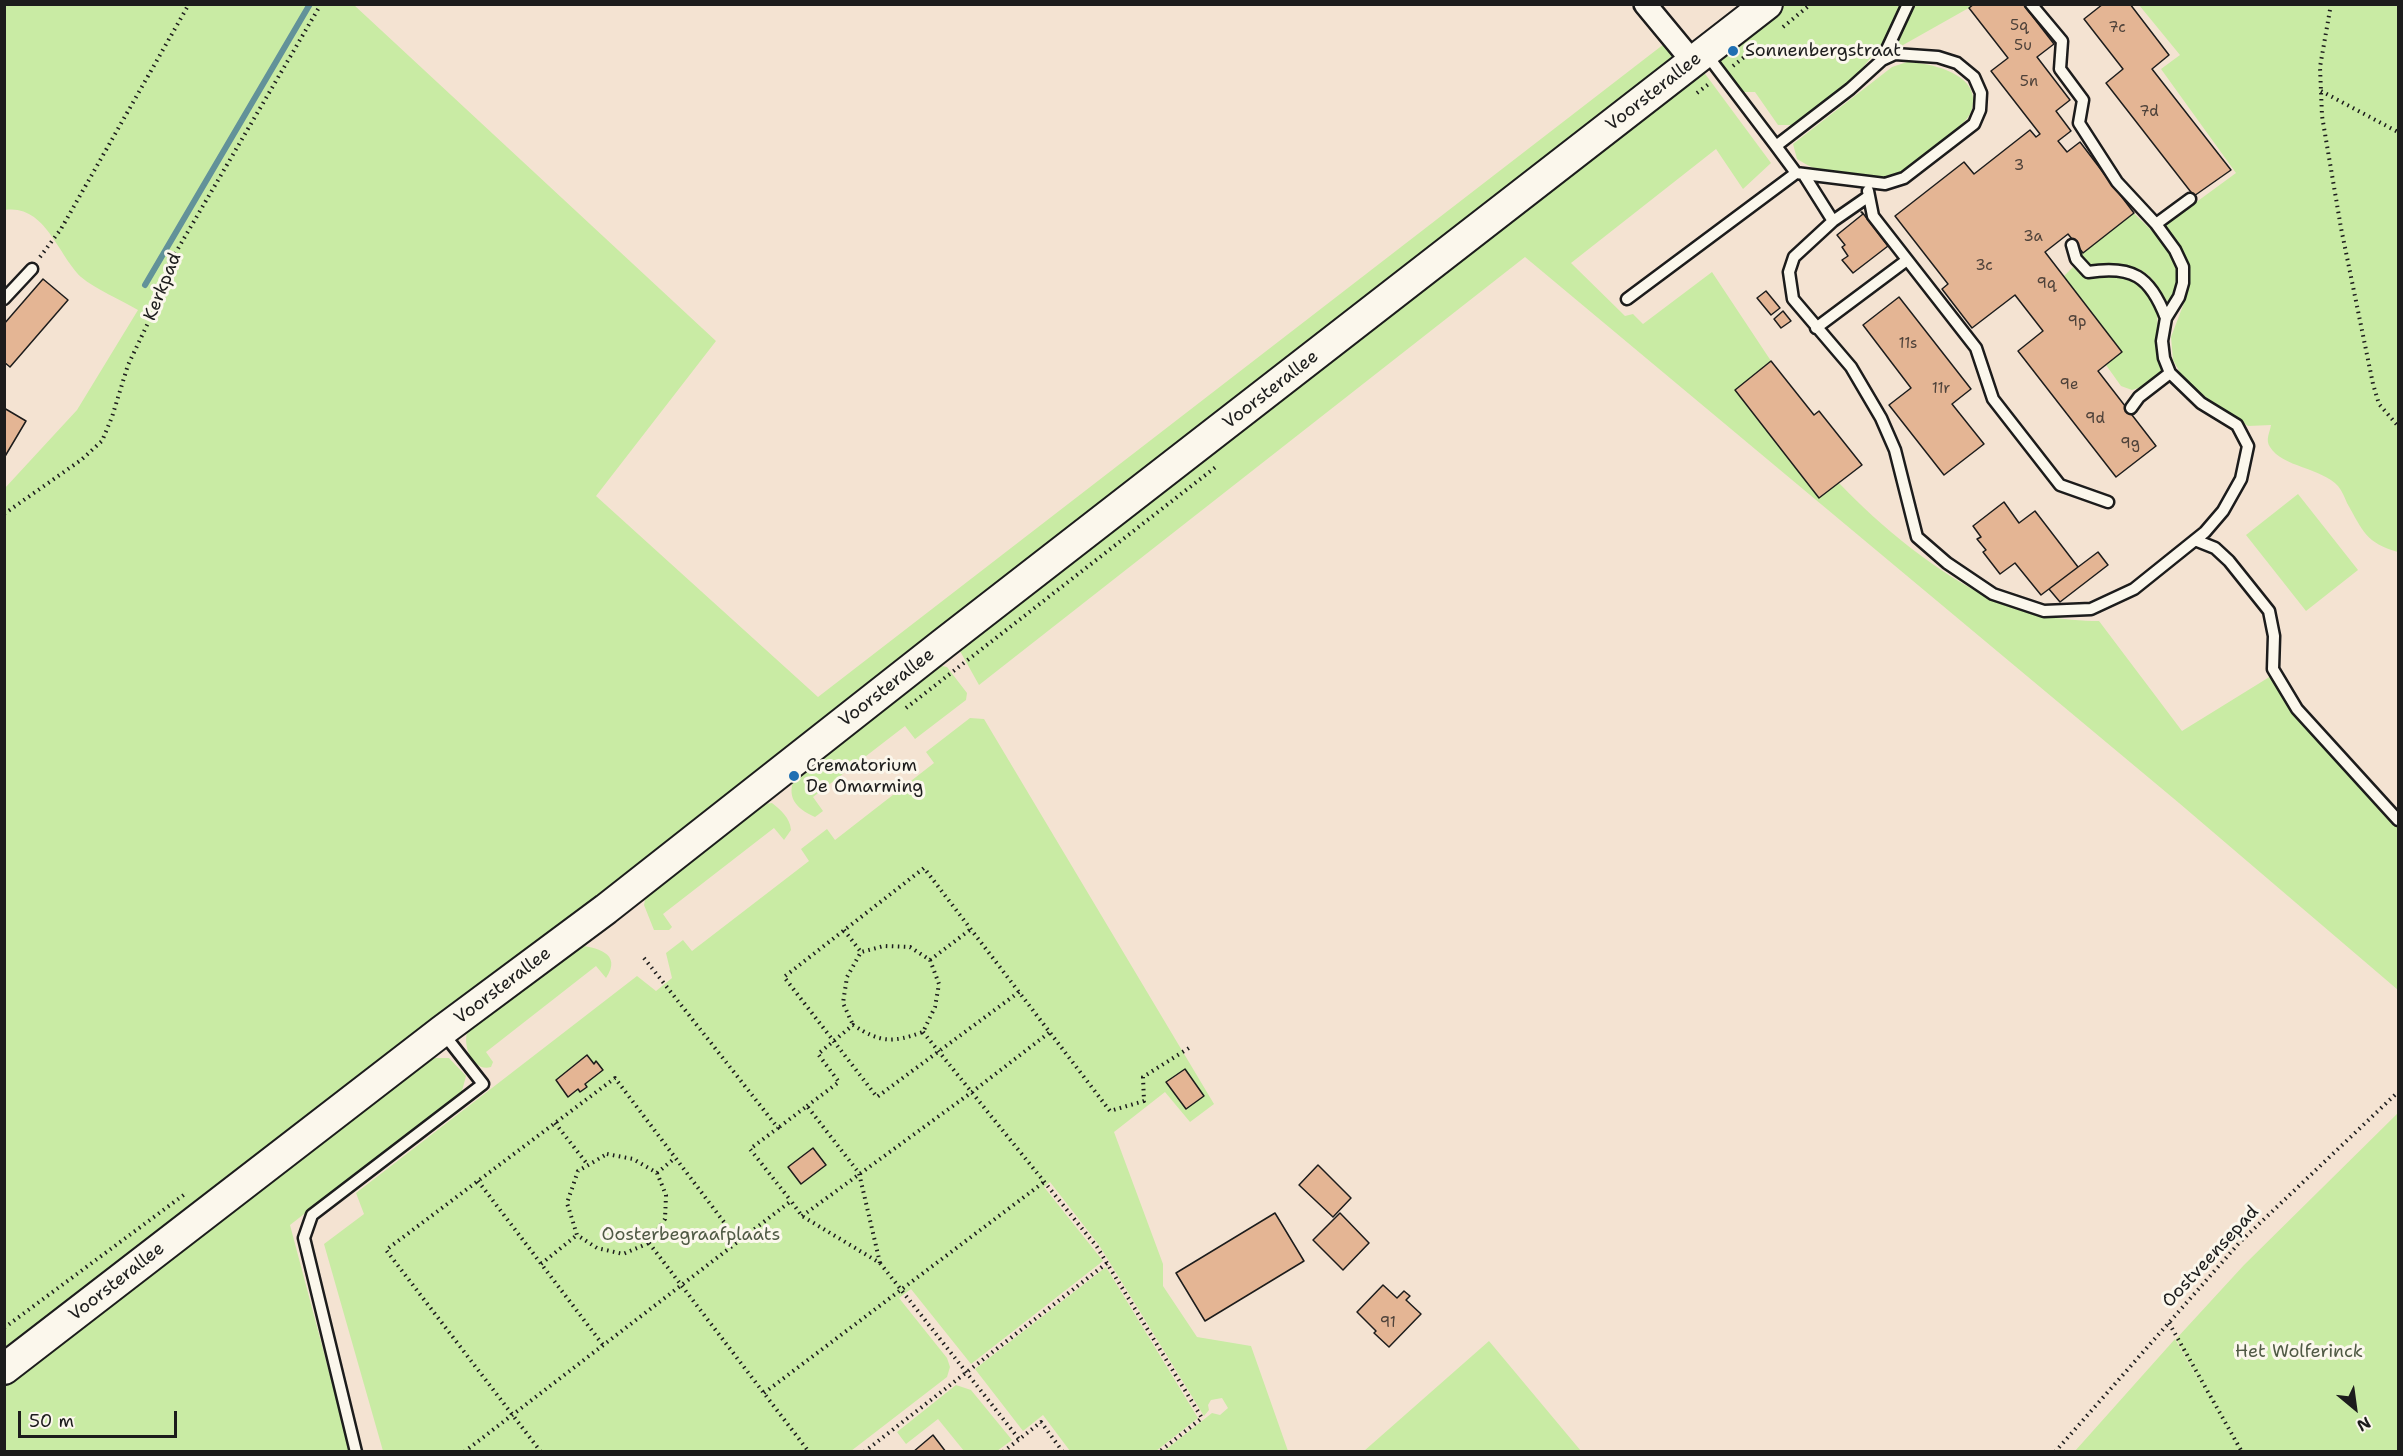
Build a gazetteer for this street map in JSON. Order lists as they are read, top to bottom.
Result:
{
  "streets": {
    "main road": ["Voorsterallee"],
    "path": ["Kerkpad", "Oostveensepad"]
  },
  "parks": ["Oosterbegraafplaats", "Het Wolferinck"],
  "places": ["Sonnenbergstraat", "Crematorium De Omarming"],
  "house_numbers": [
    "5q",
    "7c",
    "5u",
    "5n",
    "7d",
    "3",
    "3a",
    "3c",
    "9q",
    "9p",
    "11s",
    "9e",
    "11r",
    "9d",
    "9g",
    "91"
  ],
  "scale_bar": "50 m",
  "north": "bottom right"
}
